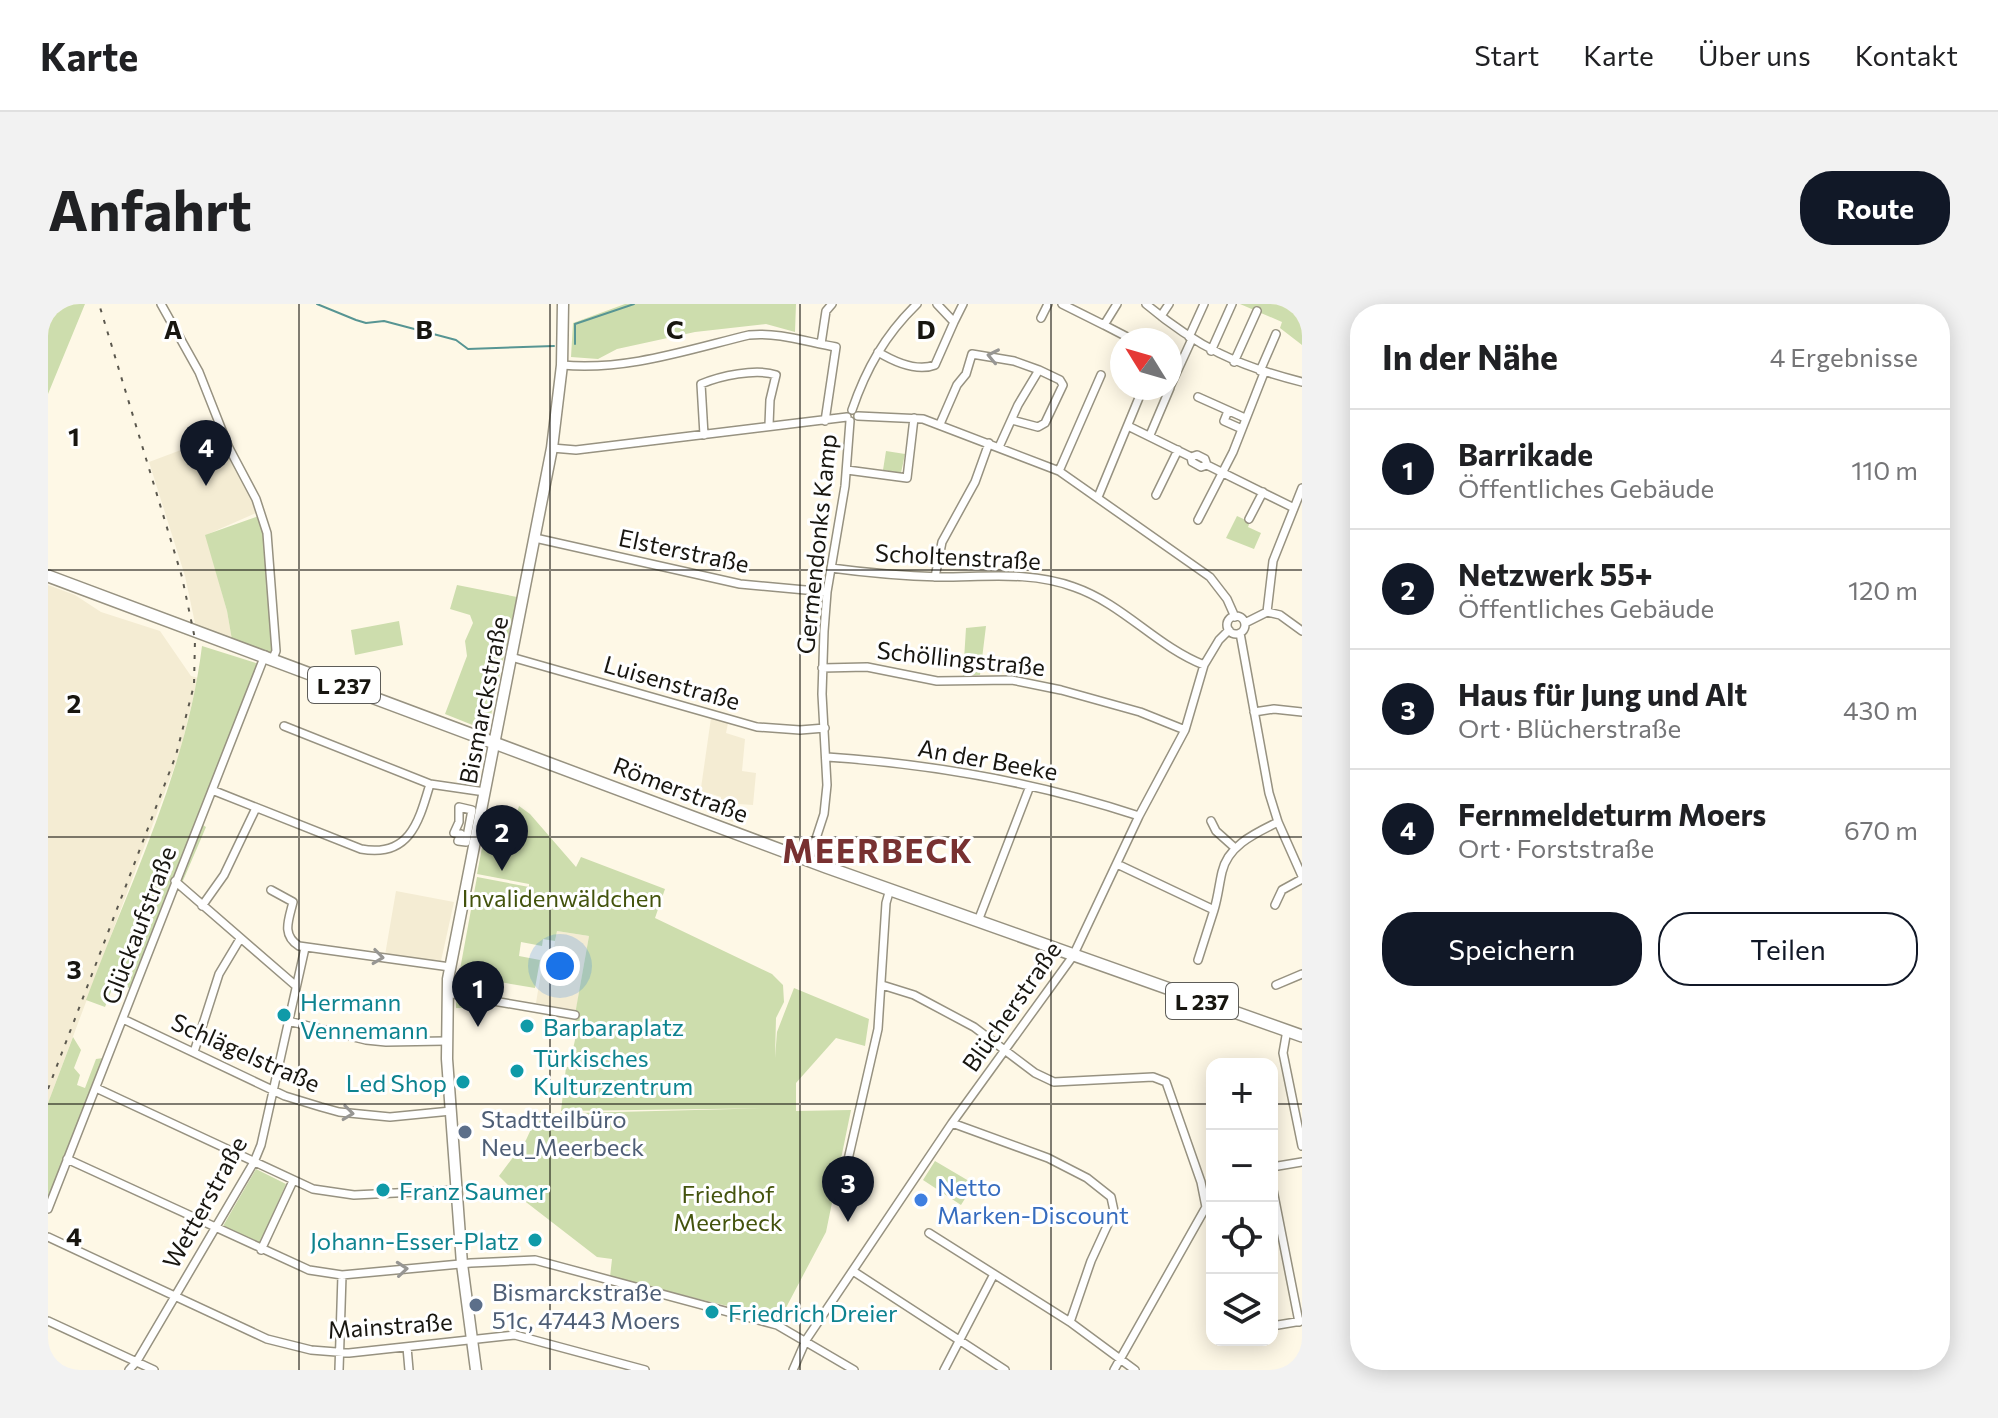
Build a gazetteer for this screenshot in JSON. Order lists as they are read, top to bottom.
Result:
{
  "streets": {
    "main road": ["L 237", "Bismarckstraße", "Römerstraße"],
    "street": [
      "Germendonks Kamp",
      "Elsterstraße",
      "Scholtenstraße",
      "Schöllingstraße",
      "Luisenstraße",
      "An der Beeke",
      "Glückaufstraße",
      "Blücherstraße",
      "Schlägelstraße",
      "Wetterstraße",
      "Mainstraße"
    ]
  },
  "crossings": [
    ["Germendonks Kamp", "Elsterstraße"],
    ["Germendonks Kamp", "Scholtenstraße"],
    ["Germendonks Kamp", "Schöllingstraße"],
    ["Germendonks Kamp", "Luisenstraße"],
    ["Germendonks Kamp", "An der Beeke"],
    ["Germendonks Kamp", "Römerstraße"],
    ["Elsterstraße", "Bismarckstraße"],
    ["Scholtenstraße", "Blücherstraße"],
    ["Schöllingstraße", "Blücherstraße"],
    ["Luisenstraße", "Bismarckstraße"],
    ["Bismarckstraße", "Römerstraße"],
    ["Bismarckstraße", "Schlägelstraße"],
    ["Bismarckstraße", "Mainstraße"],
    ["An der Beeke", "Blücherstraße"],
    ["Römerstraße", "Glückaufstraße"],
    ["Römerstraße", "Blücherstraße"],
    ["Glückaufstraße", "Schlägelstraße"],
    ["Schlägelstraße", "Wetterstraße"],
    ["Wetterstraße", "Mainstraße"]
  ],
  "one_way": ["Schlägelstraße"],
  "districts": ["MEERBECK"],
  "parks": ["Invalidenwäldchen", "Friedhof Meerbeck"],
  "places": [
    "Hermann Vennemann",
    "Barbaraplatz",
    "Türkisches Kulturzentrum",
    "Led Shop",
    "Stadtteilbüro Neu_Meerbeck",
    "Franz Saumer",
    "Netto Marken-Discount",
    "Johann-Esser-Platz",
    "Bismarckstraße 51c, 47443 Moers",
    "Friedrich Dreier"
  ],
  "north": "top left",
  "page": {
    "header": "Karte",
    "nav": [
      "Start",
      "Karte",
      "Über uns",
      "Kontakt"
    ],
    "buttons": [
      "Route",
      ["Speichern", "Teilen"]
    ],
    "title": "Anfahrt",
    "heading": ["In der Nähe", "4 Ergebnisse"],
    "list": [
      {
        "mark": "1",
        "name": "Barrikade",
        "note": "Öffentliches Gebäude",
        "value": "110 m"
      },
      {
        "mark": "2",
        "name": "Netzwerk 55+",
        "note": "Öffentliches Gebäude",
        "value": "120 m"
      },
      {
        "mark": "3",
        "name": "Haus für Jung und Alt",
        "note": "Ort · Blücherstraße",
        "value": "430 m"
      },
      {
        "mark": "4",
        "name": "Fernmeldeturm Moers",
        "note": "Ort · Forststraße",
        "value": "670 m"
      }
    ],
    "pins": [
      "4",
      "2",
      "1",
      "3"
    ],
    "map_buttons": ["+", "−"]
  },
  "grid": {
    "columns": [
      "A",
      "B",
      "C",
      "D"
    ],
    "rows": [
      "1",
      "2",
      "3",
      "4"
    ]
  }
}
